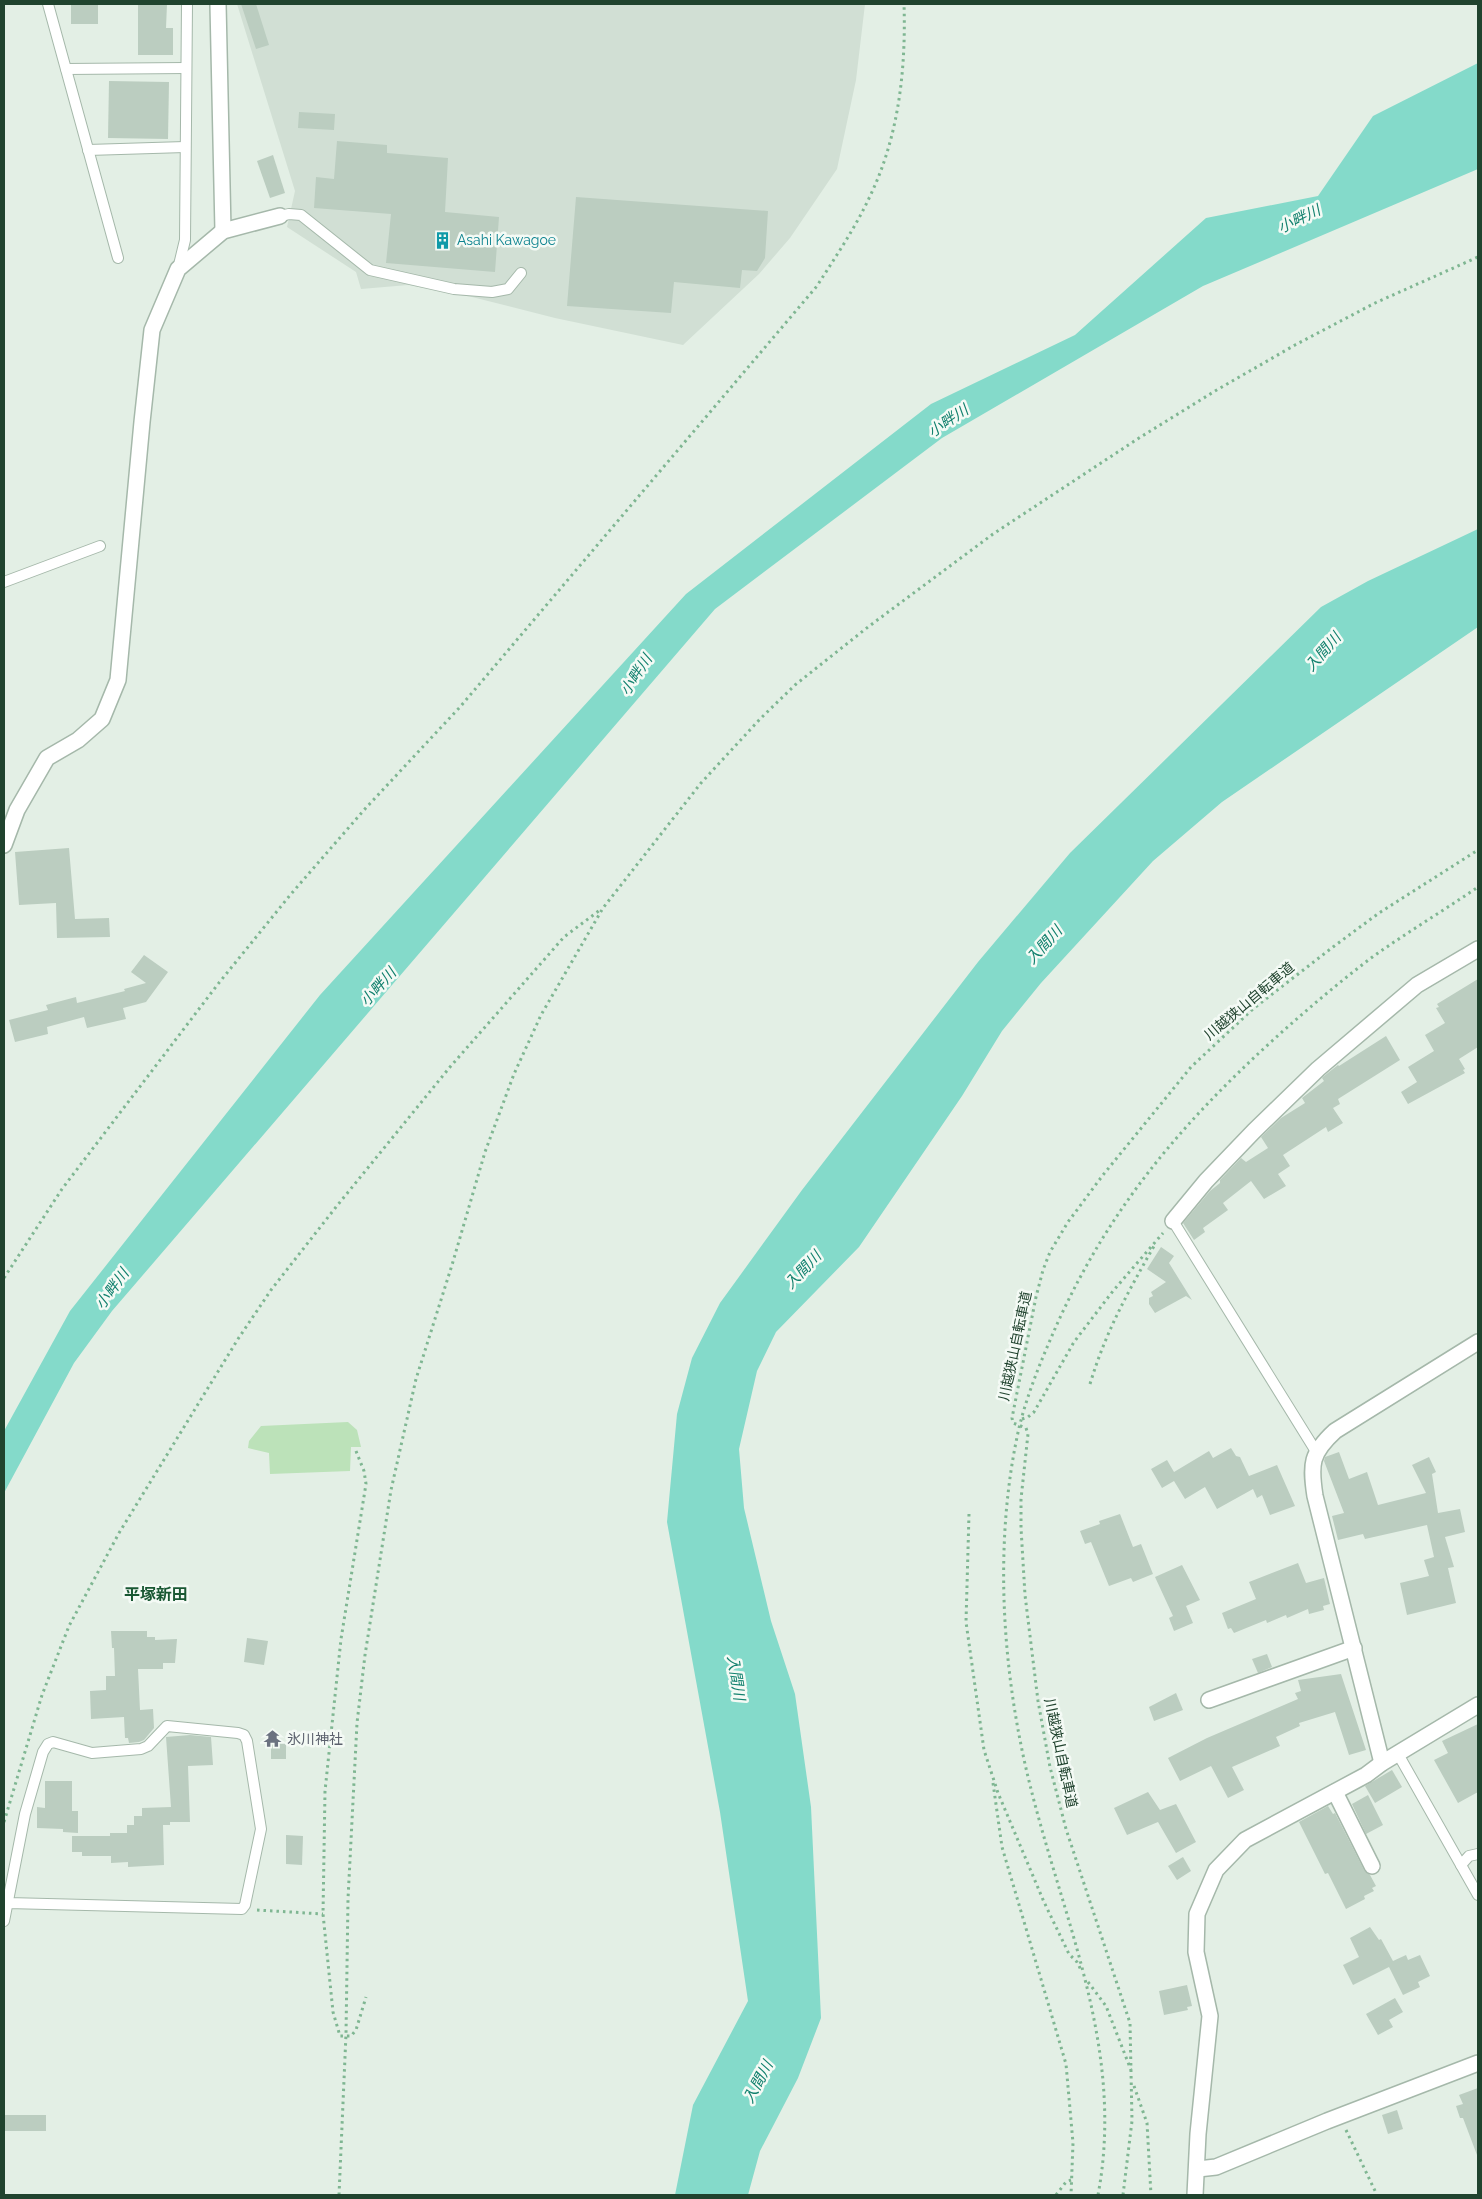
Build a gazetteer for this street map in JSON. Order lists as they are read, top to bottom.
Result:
{
  "streets": {
    "path": ["川越狭山自転車道"]
  },
  "districts": ["平塚新田"],
  "water": ["小畔川", "入間川"],
  "places": {
    "building": ["Asahi Kawagoe"],
    "temple": ["氷川神社"]
  }
}
